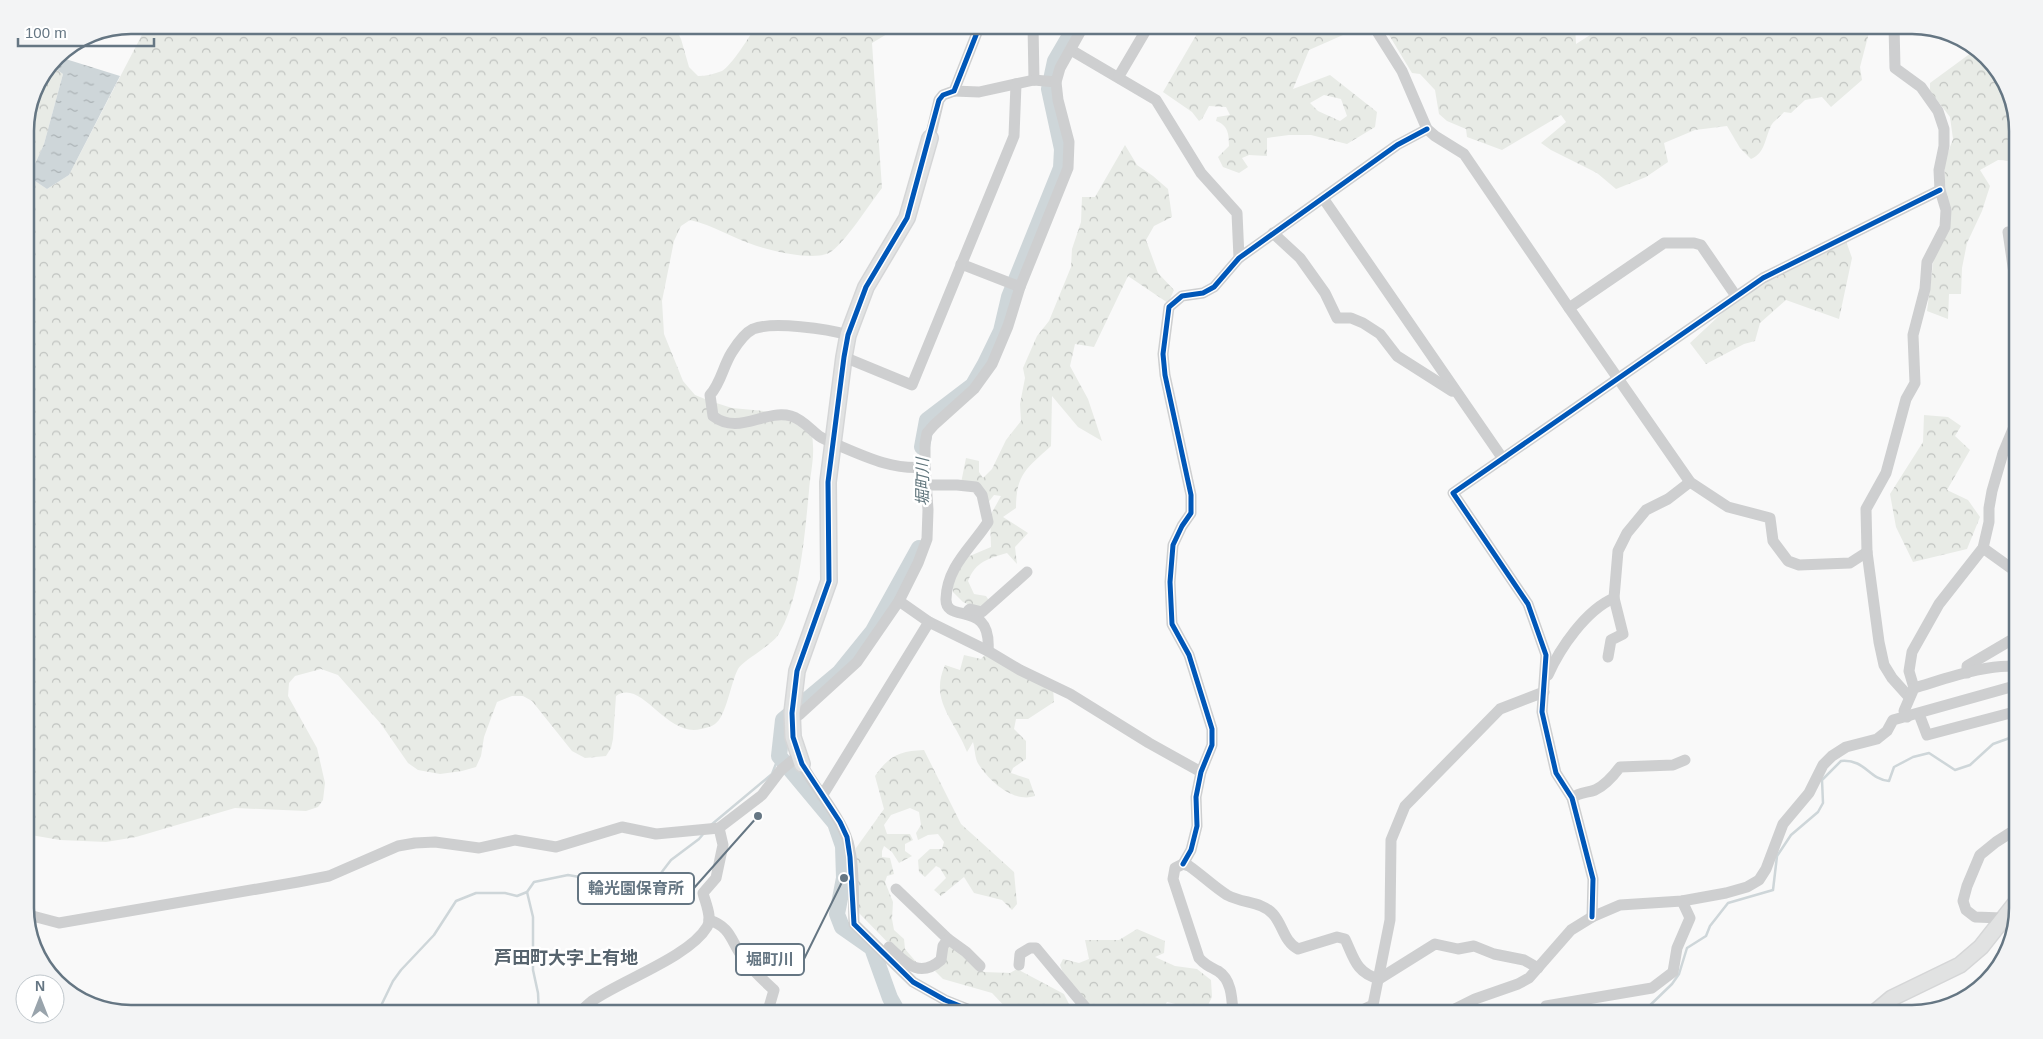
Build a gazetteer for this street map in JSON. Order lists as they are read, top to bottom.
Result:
{
  "districts": ["芦田町大字上有地"],
  "water": ["堀町川"],
  "places": ["輪光園保育所", "堀町川"],
  "scale_bar": "100 m",
  "north": "top"
}
